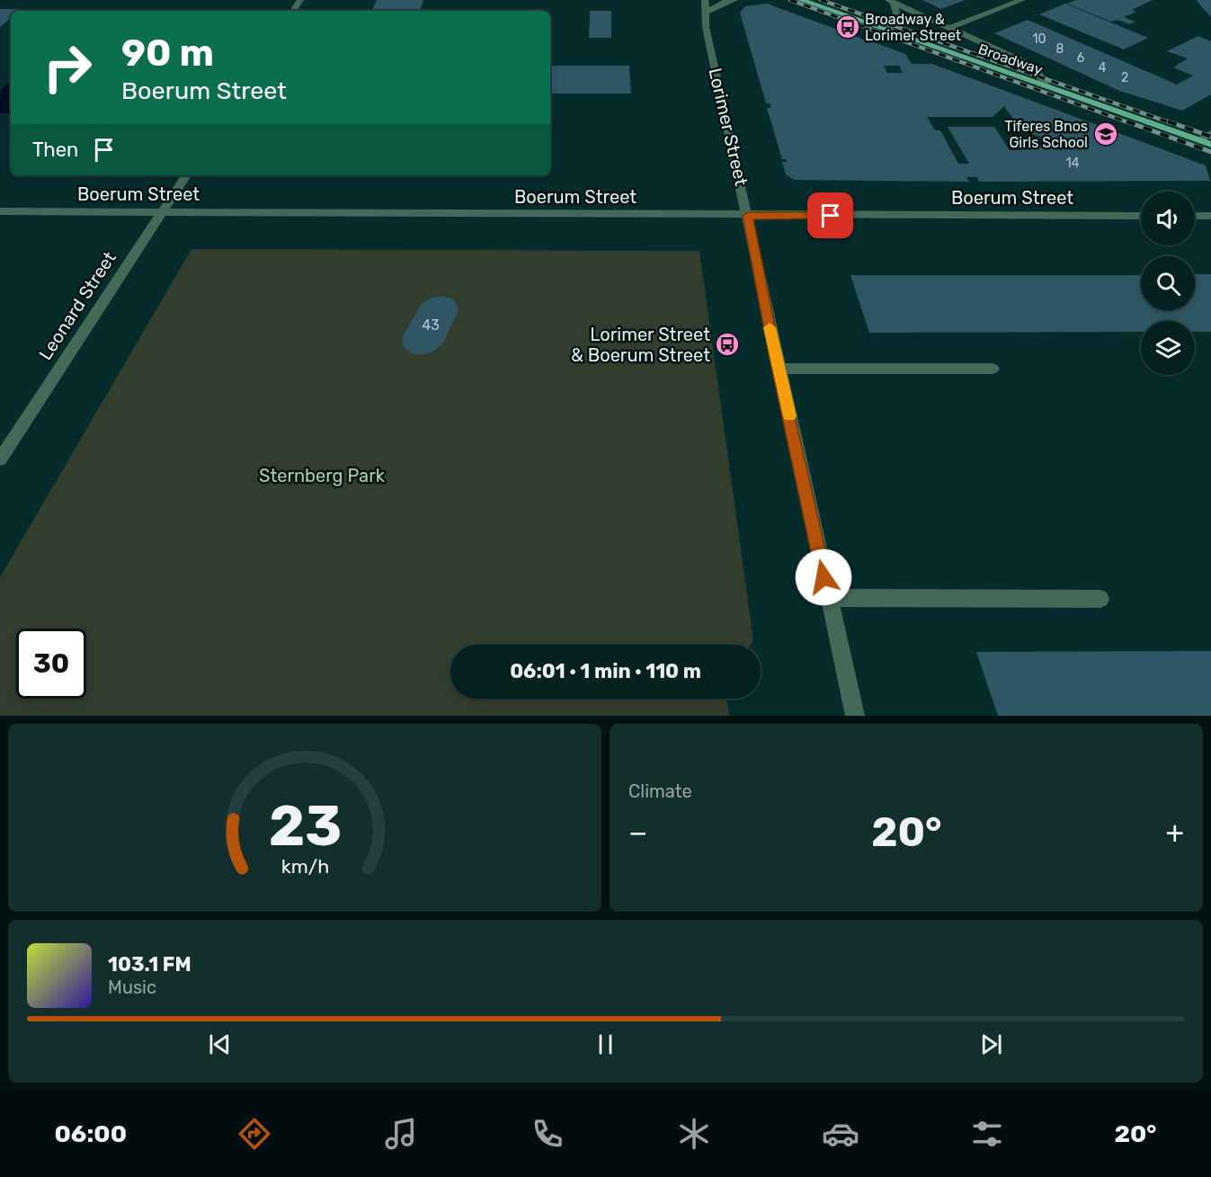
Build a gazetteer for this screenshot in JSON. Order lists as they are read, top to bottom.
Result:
{
  "streets": {
    "main road": ["Broadway"],
    "street": ["Lorimer Street", "Boerum Street", "Leonard Street"]
  },
  "crossings": [
    ["Lorimer Street", "Boerum Street"],
    ["Boerum Street", "Leonard Street"]
  ],
  "parks": ["Sternberg Park"],
  "places": {
    "bus stop": ["Broadway & Lorimer Street", "Lorimer Street & Boerum Street"],
    "school or university": ["Tiferes Bnos Girls School"]
  },
  "house_numbers": [
    "10",
    "8",
    "6",
    "4",
    "2",
    "14",
    "43"
  ],
  "page": {
    "turn": ["90 m", "Boerum Street"],
    "then": "Then",
    "limit": "30",
    "trip": "06:01 · 1 min · 110 m",
    "tile": "Climate",
    "heat": ["−", "20°", "+"],
    "song": ["103.1 FM", "Music"],
    "tabs": ["06:00", "20°"],
    "gauge": ["23", "km/h"]
  }
}
